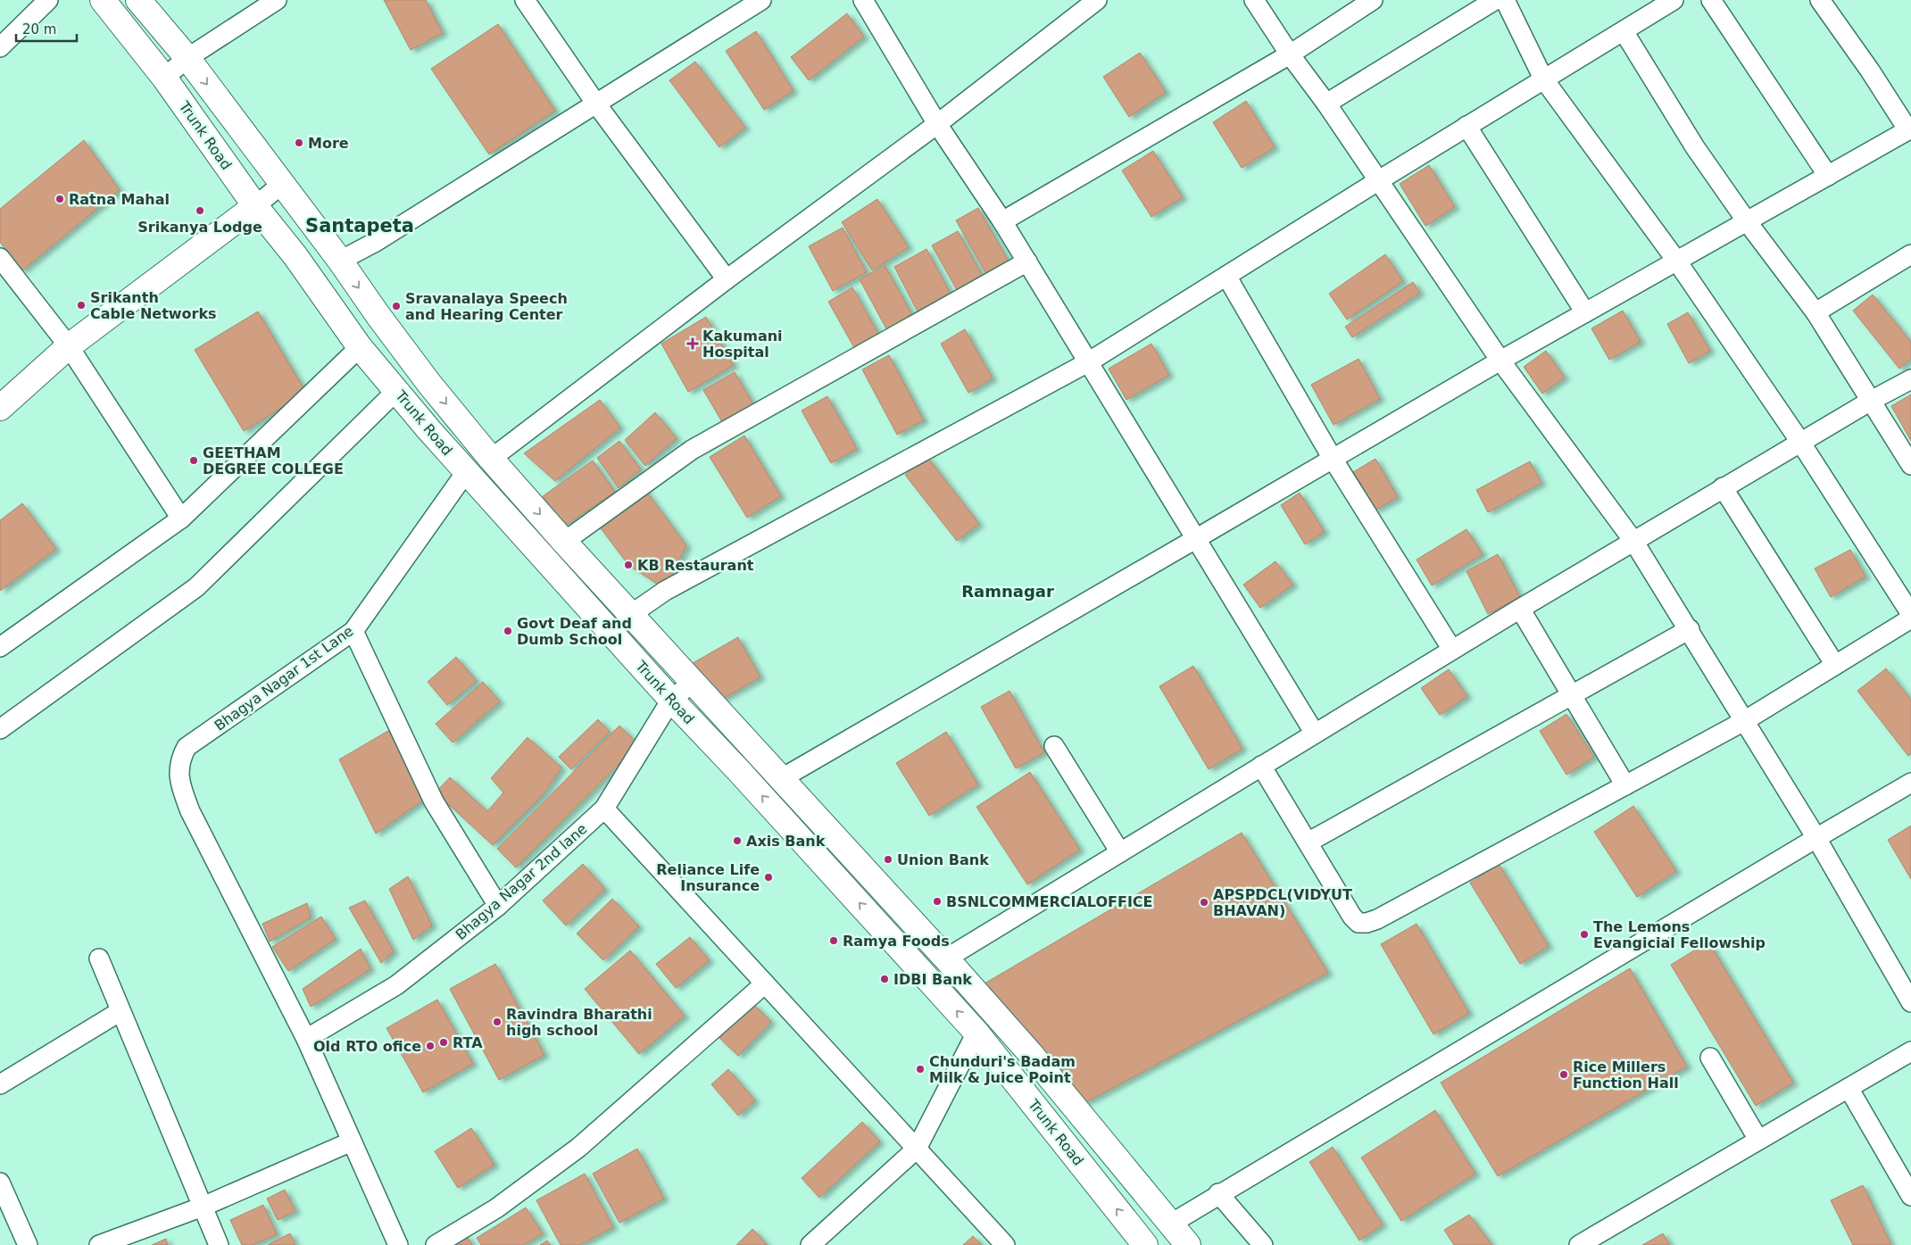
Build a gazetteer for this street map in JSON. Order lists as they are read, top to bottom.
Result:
{
  "streets": {
    "main road": ["Trunk Road"],
    "street": ["Bhagya Nagar 1st Lane", "Bhagya Nagar 2nd lane"]
  },
  "crossings": [
    ["Trunk Road", "Bhagya Nagar 1st Lane"],
    ["Trunk Road", "Bhagya Nagar 2nd lane"],
    ["Bhagya Nagar 1st Lane", "Bhagya Nagar 2nd lane"]
  ],
  "districts": ["Santapeta", "Ramnagar"],
  "places": {
    "other": [
      "More",
      "Ratna Mahal",
      "Srikanya Lodge",
      "Srikanth Cable Networks",
      "Sravanalaya Speech and Hearing Center",
      "GEETHAM DEGREE COLLEGE",
      "KB Restaurant",
      "Govt Deaf and Dumb School",
      "Axis Bank",
      "Union Bank",
      "Reliance Life Insurance",
      "BSNLCOMMERCIALOFFICE",
      "APSPDCL(VIDYUT BHAVAN)",
      "The Lemons Evangicial Fellowship",
      "Ramya Foods",
      "IDBI Bank",
      "Ravindra Bharathi high school",
      "RTA",
      "Old RTO ofice",
      "Chunduri's Badam Milk & Juice Point",
      "Rice Millers Function Hall"
    ],
    "health": ["Kakumani Hospital"]
  },
  "scale_bar": "20 m"
}
